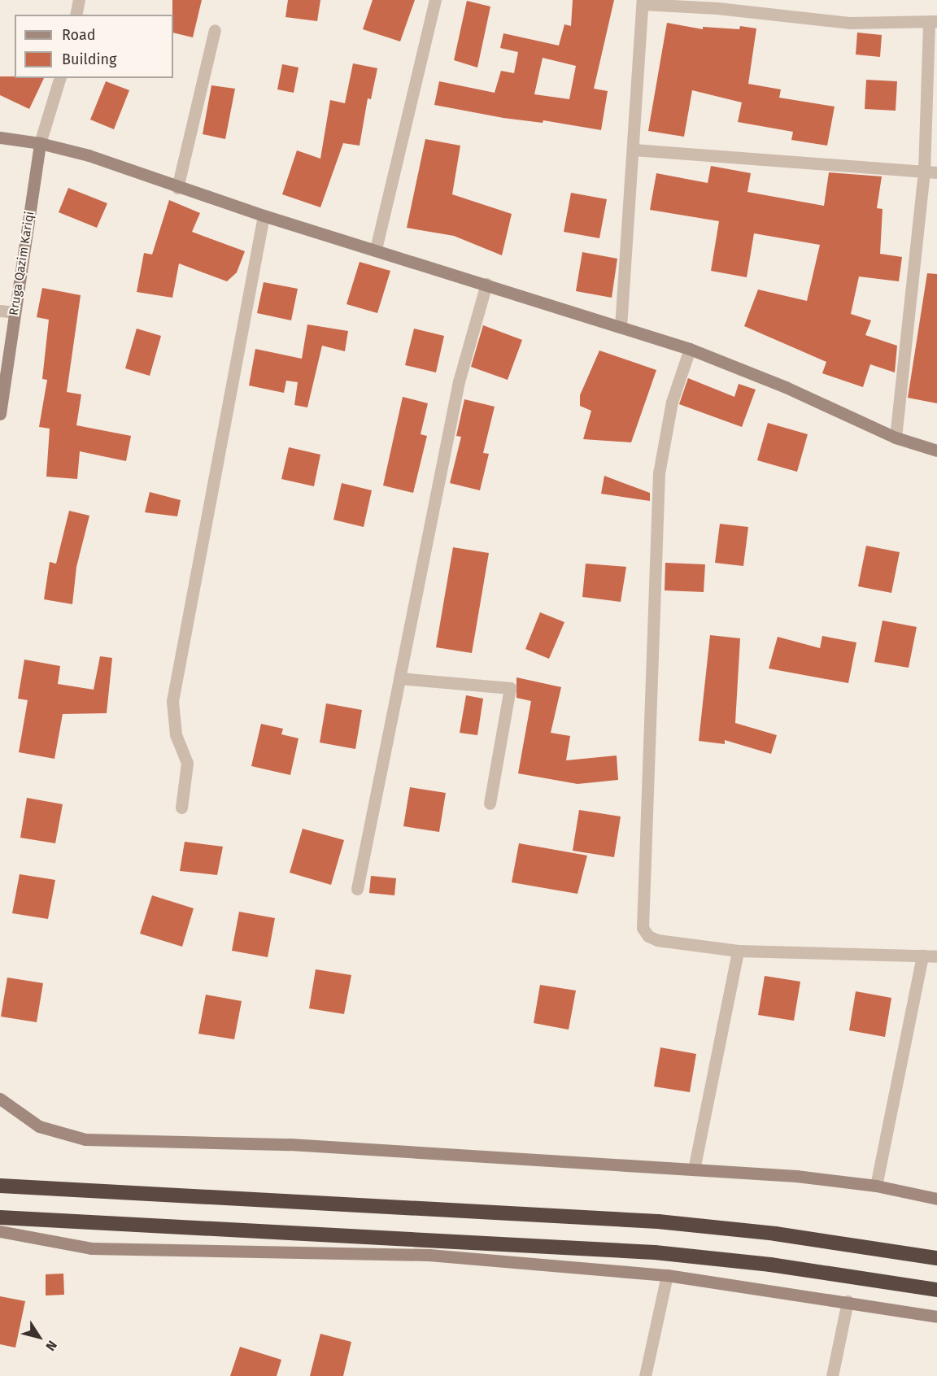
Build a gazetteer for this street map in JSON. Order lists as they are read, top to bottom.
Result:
{
  "streets": {
    "street": ["Rruga Qazim Kariqi"]
  },
  "legend": ["Road", "Building"],
  "north": "bottom right"
}
